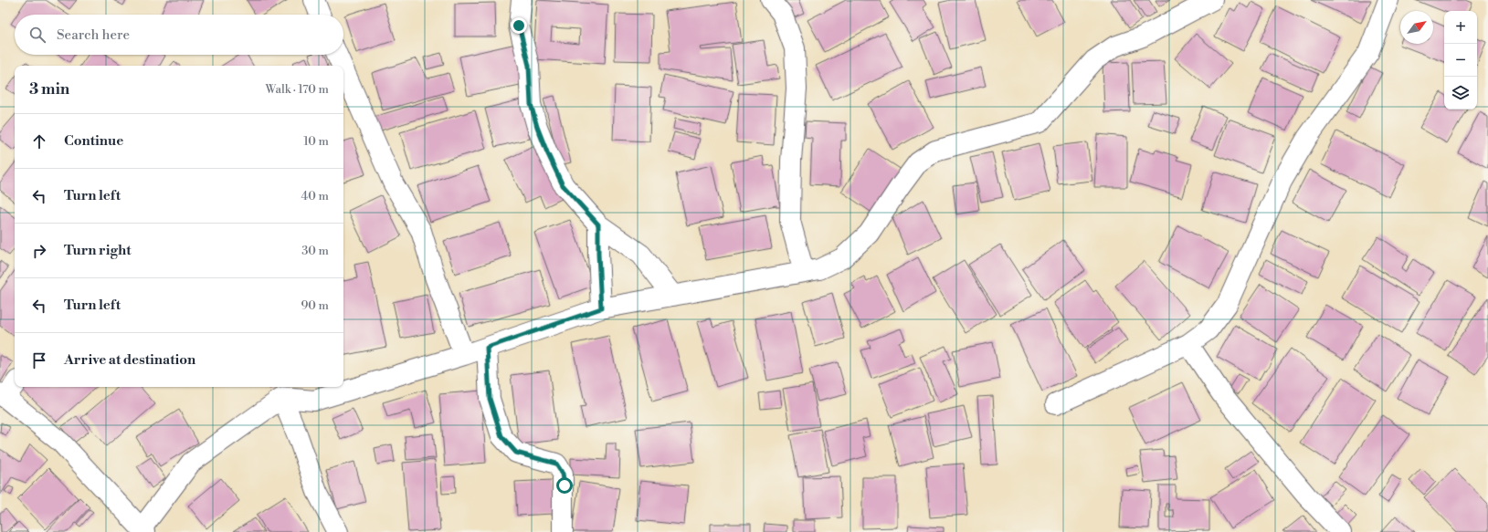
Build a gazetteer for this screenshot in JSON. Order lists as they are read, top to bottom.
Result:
{
  "north": "top right",
  "page": {
    "map_buttons": ["+", "−"],
    "search": "Search here",
    "heading": ["3 min", "Walk · 170 m"],
    "list": [
      ["Continue", "10 m"],
      ["Turn left", "40 m"],
      ["Turn right", "30 m"],
      ["Turn left", "90 m"],
      "Arrive at destination"
    ]
  }
}
